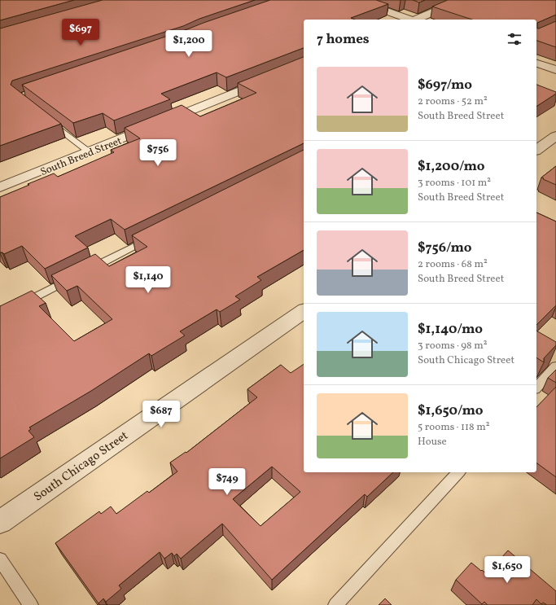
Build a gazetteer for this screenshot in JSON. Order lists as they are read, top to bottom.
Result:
{
  "streets": {
    "street": ["South Breed Street", "South Chicago Street"]
  },
  "page": {
    "price": [
      "$697",
      "$1,200",
      "$756",
      "$1,140",
      "$687",
      "$749",
      "$1,650"
    ],
    "heading": "7 homes",
    "list": [
      {
        "name": "$697/mo",
        "note": "2 rooms · 52 m² · South Breed Street"
      },
      {
        "name": "$1,200/mo",
        "note": "3 rooms · 101 m² · South Breed Street"
      },
      {
        "name": "$756/mo",
        "note": "2 rooms · 68 m² · South Breed Street"
      },
      {
        "name": "$1,140/mo",
        "note": "3 rooms · 98 m² · South Chicago Street"
      },
      {
        "name": "$1,650/mo",
        "note": "5 rooms · 118 m² · House"
      }
    ]
  }
}
